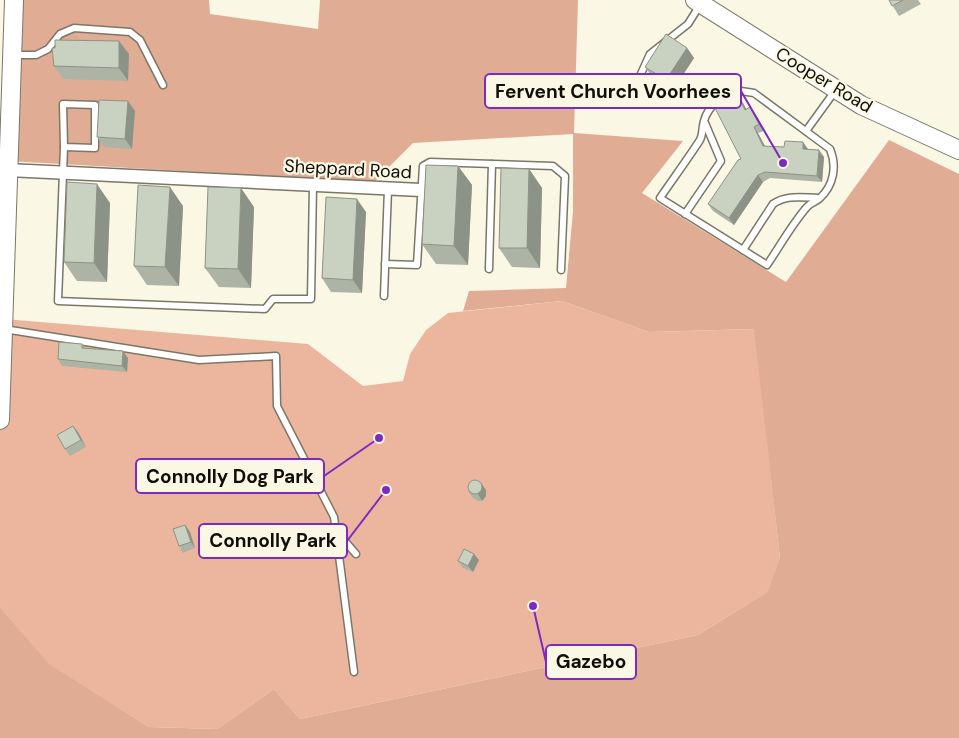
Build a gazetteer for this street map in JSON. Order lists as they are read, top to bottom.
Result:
{
  "streets": {
    "main road": ["Cooper Road"],
    "street": ["Sheppard Road"]
  },
  "places": [
    "Fervent Church Voorhees",
    "Connolly Dog Park",
    "Connolly Park",
    "Gazebo"
  ]
}
